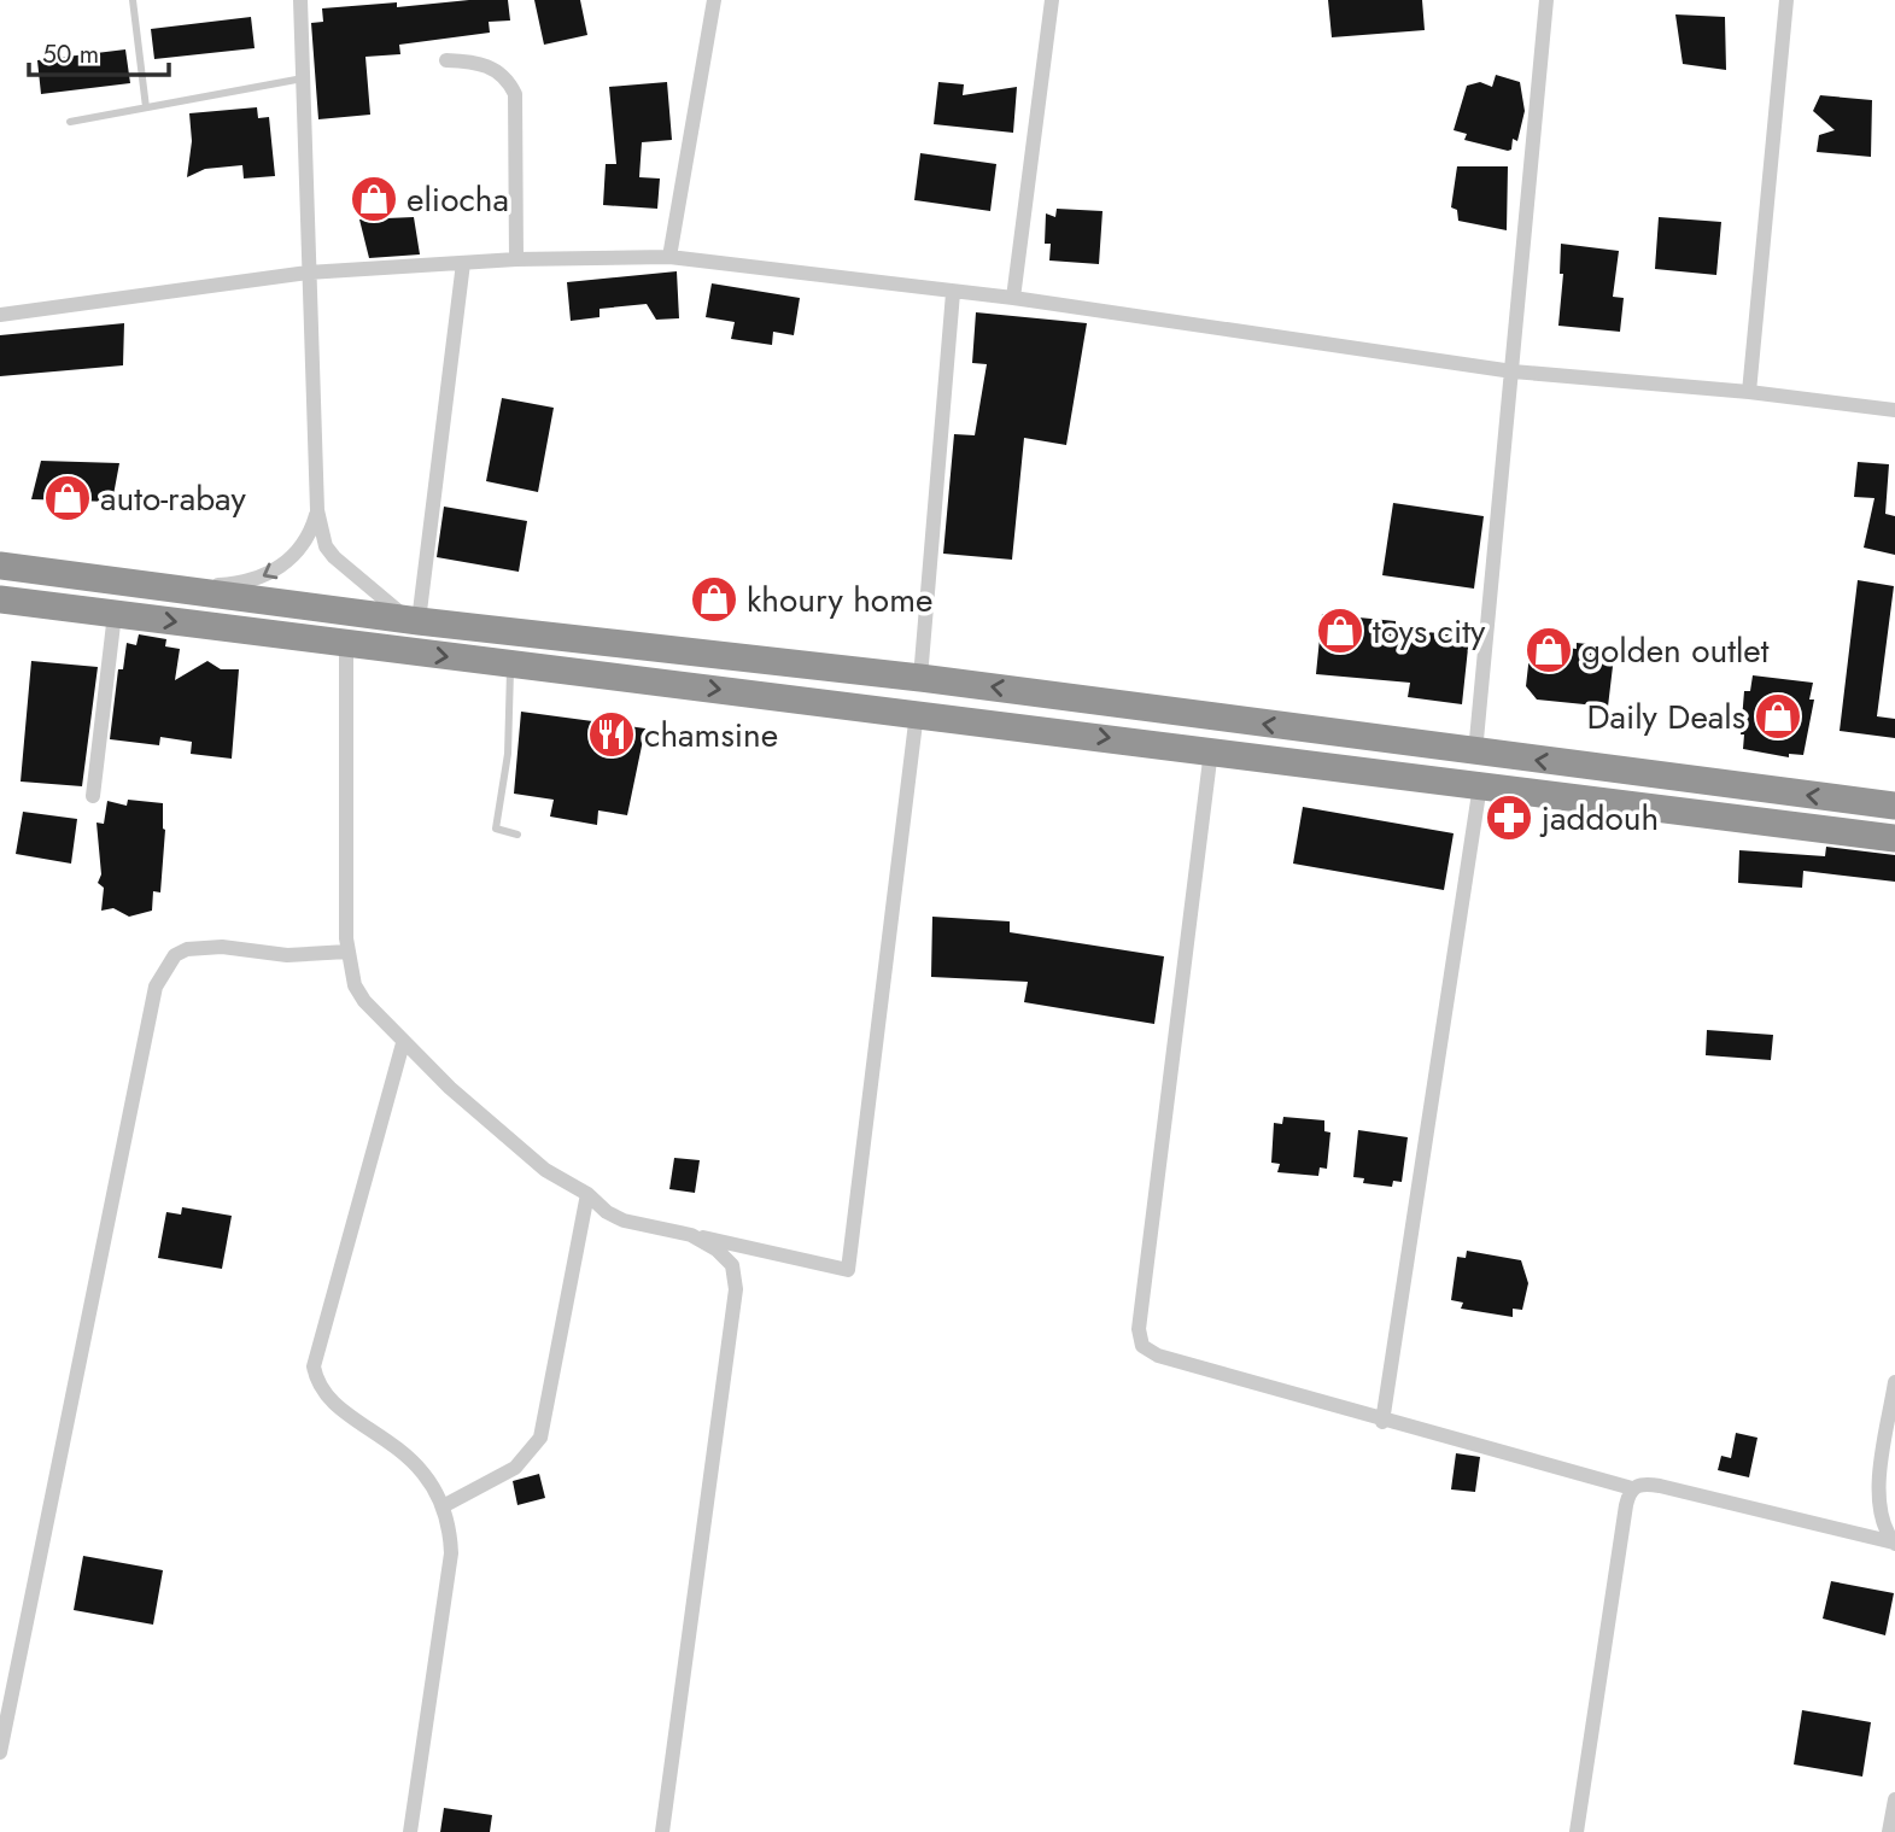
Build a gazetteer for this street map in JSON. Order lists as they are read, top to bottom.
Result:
{
  "places": {
    "shop": [
      "eliocha",
      "auto-rabay",
      "khoury home",
      "toys city",
      "golden outlet",
      "Daily Deals"
    ],
    "restaurant": ["chamsine"],
    "pharmacy": ["jaddouh"]
  },
  "scale_bar": "50 m"
}
